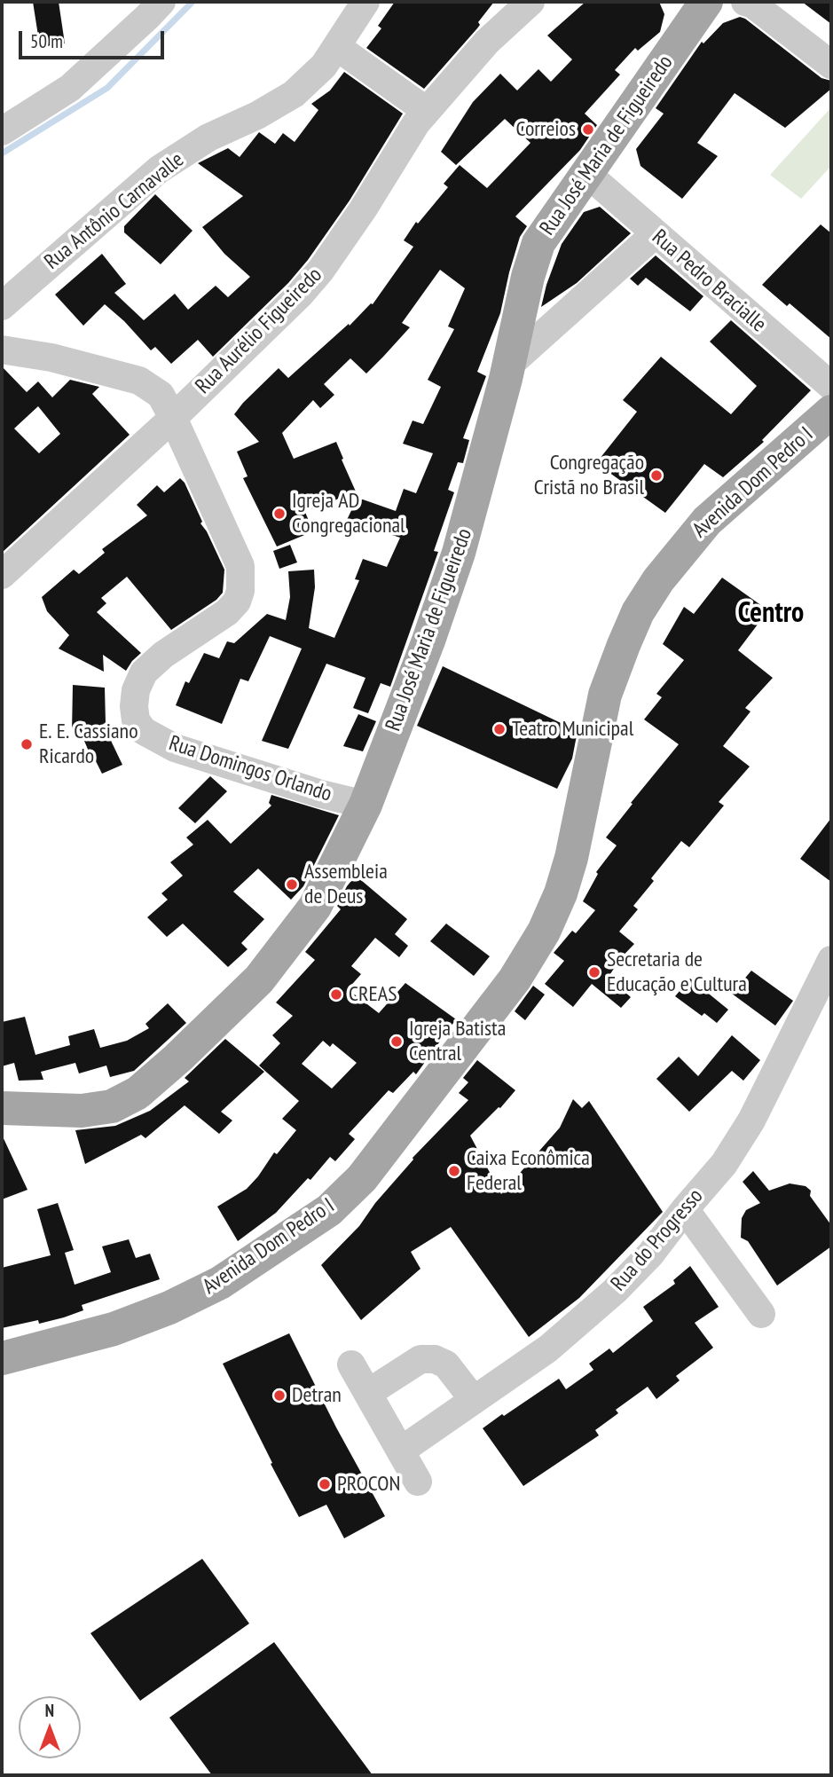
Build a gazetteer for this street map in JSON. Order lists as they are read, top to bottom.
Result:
{
  "streets": {
    "main road": ["Rua José Maria de Figueiredo", "Avenida Dom Pedro I"],
    "street": [
      "Rua Antônio Carnavalle",
      "Rua Pedro Bracialle",
      "Rua Aurélio Figueiredo",
      "Rua Domingos Orlando",
      "Rua do Progresso"
    ]
  },
  "crossings": [
    ["Rua José Maria de Figueiredo", "Rua Pedro Bracialle"],
    ["Rua José Maria de Figueiredo", "Rua Domingos Orlando"],
    ["Rua Aurélio Figueiredo", "Rua Domingos Orlando"]
  ],
  "districts": ["Centro"],
  "places": [
    "Correios",
    "Congregação Cristã no Brasil",
    "Igreja AD Congregacional",
    "Teatro Municipal",
    "E. E. Cassiano Ricardo",
    "Assembleia de Deus",
    "Secretaria de Educação e Cultura",
    "CREAS",
    "Igreja Batista Central",
    "Caixa Econômica Federal",
    "Detran",
    "PROCON"
  ],
  "scale_bar": "50 m",
  "north": "top"
}
